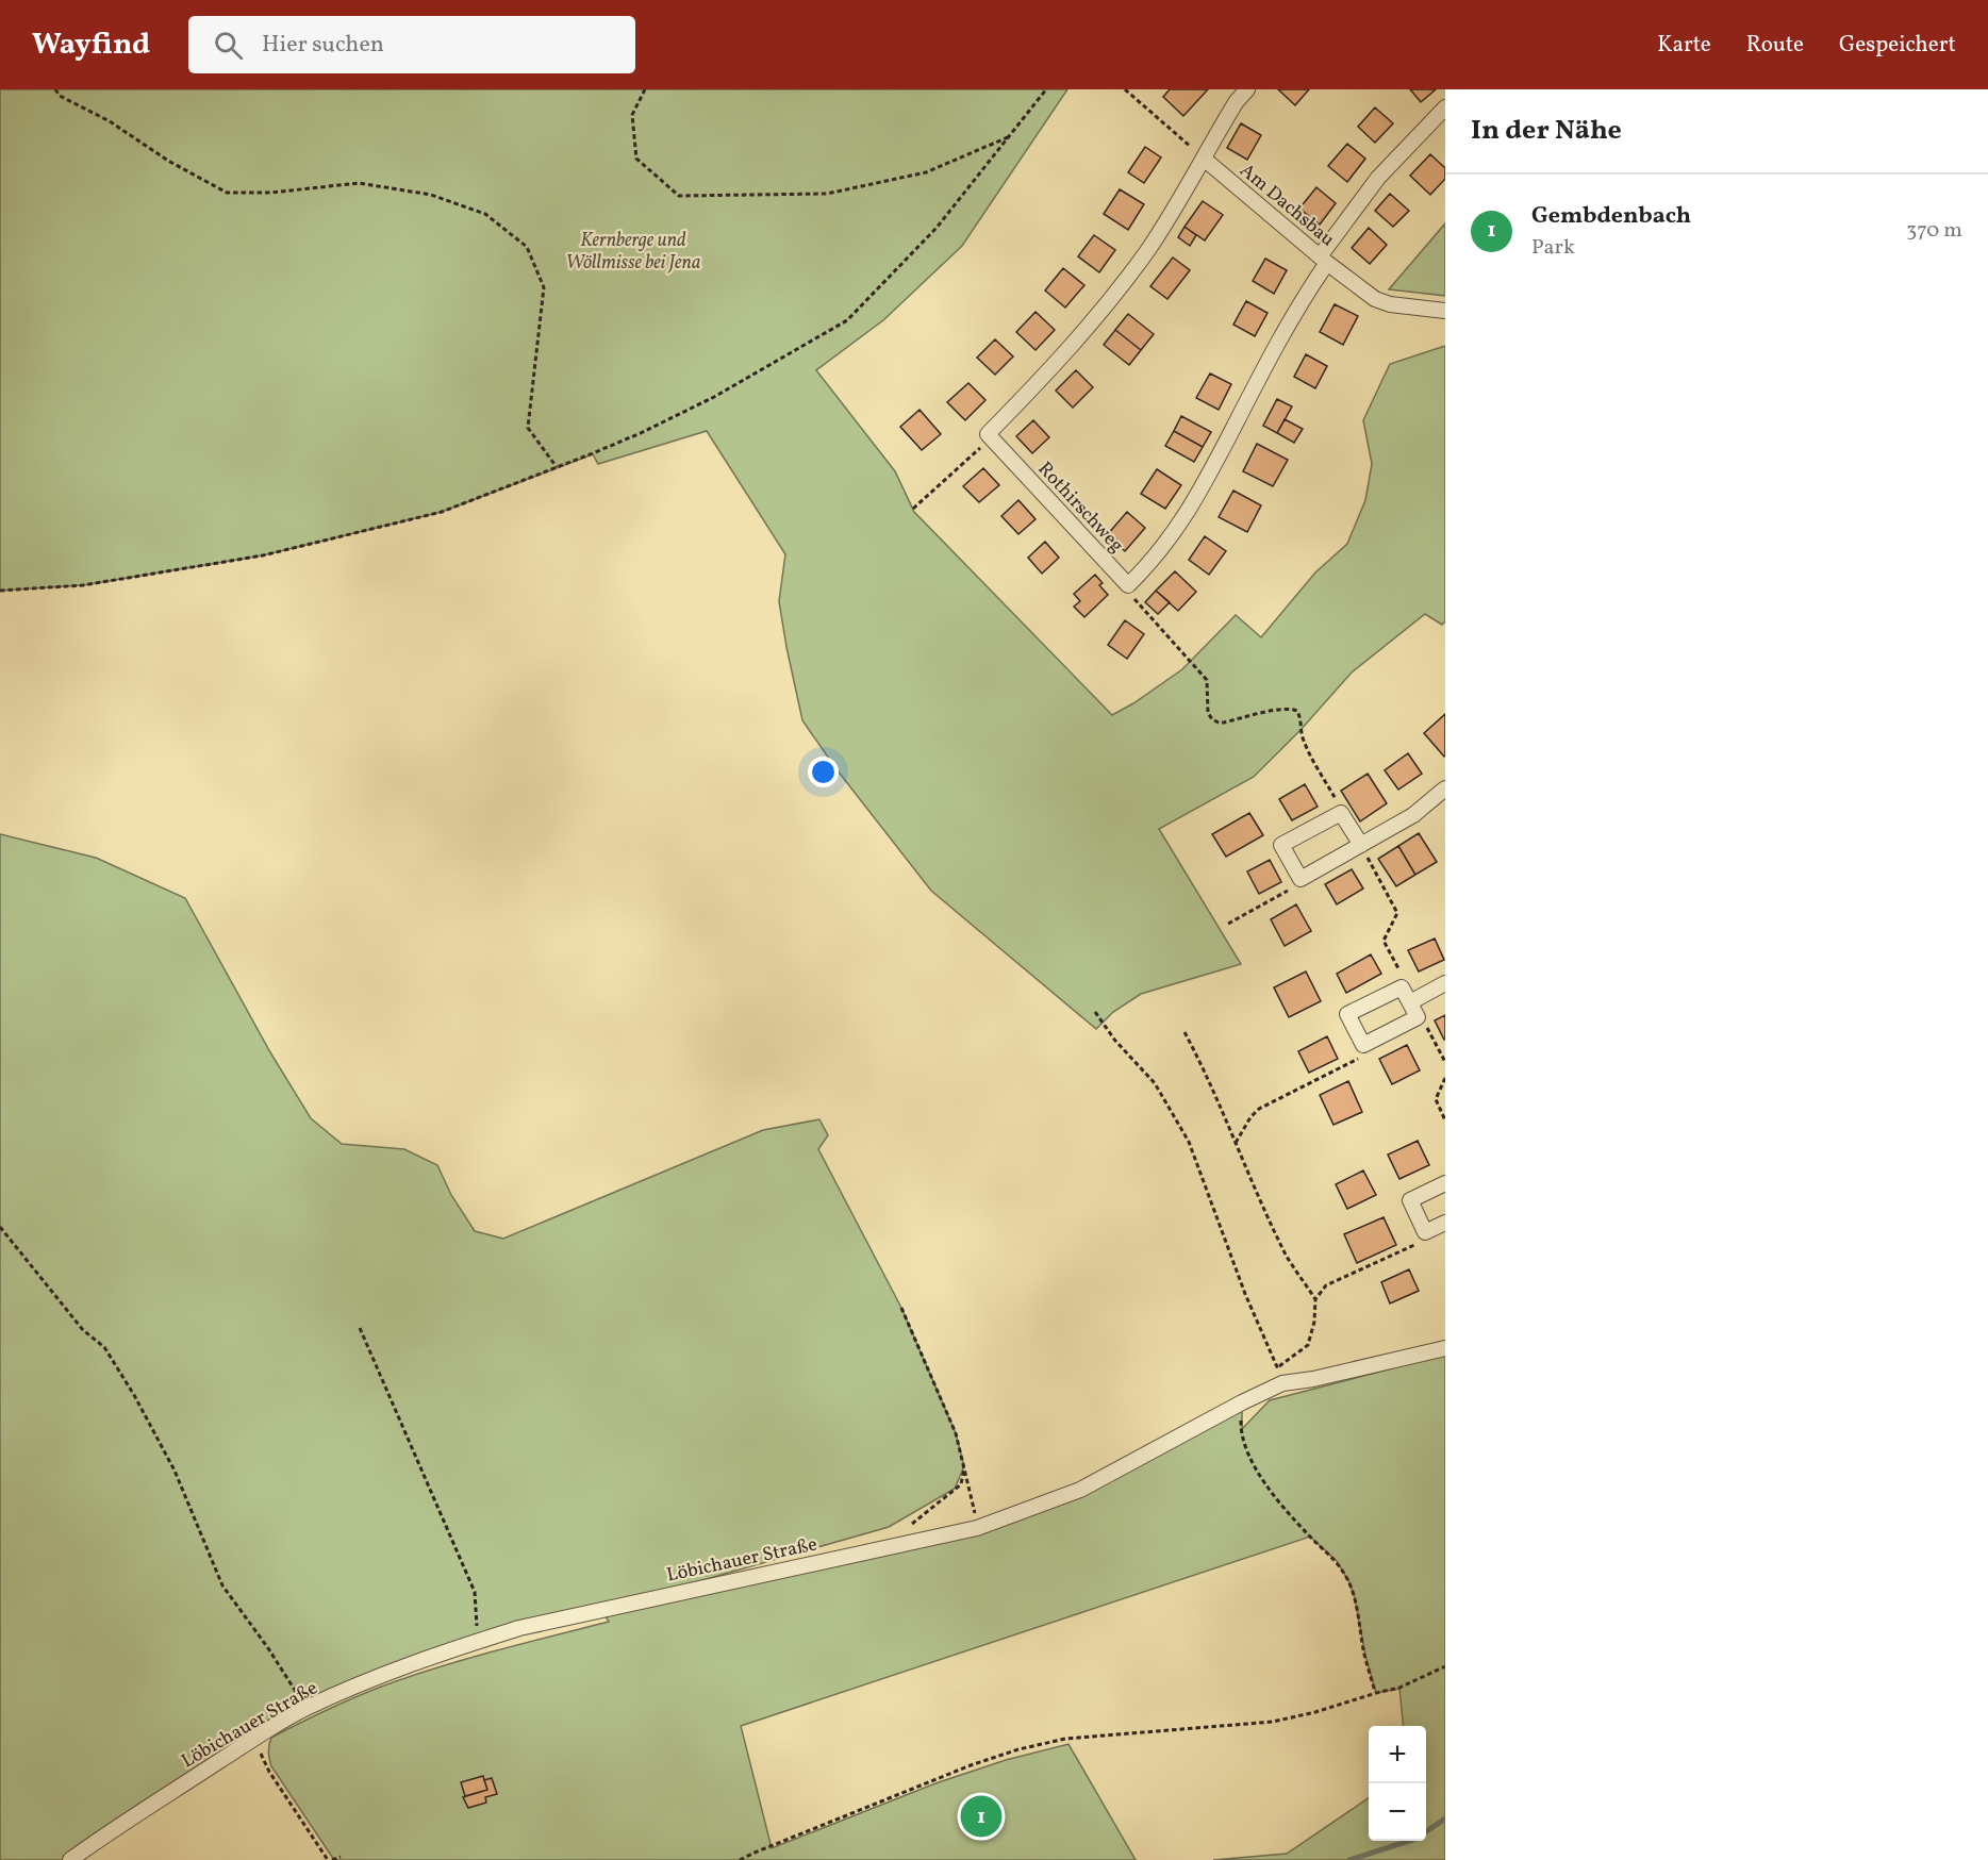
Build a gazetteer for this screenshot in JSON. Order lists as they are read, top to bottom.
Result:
{
  "streets": {
    "street": ["Am Dachsbau", "Rothirschweg", "Löbichauer Straße"]
  },
  "parks": ["Kernberge und Wöllmisse bei Jena"],
  "page": {
    "header": "Wayfind",
    "search": "Hier suchen",
    "nav": ["Karte", "Route", "Gespeichert"],
    "heading": "In der Nähe",
    "list": [
      {
        "mark": "1",
        "name": "Gembdenbach",
        "note": "Park",
        "value": "370 m"
      }
    ],
    "map_buttons": ["+", "−"],
    "pins": "1"
  }
}
